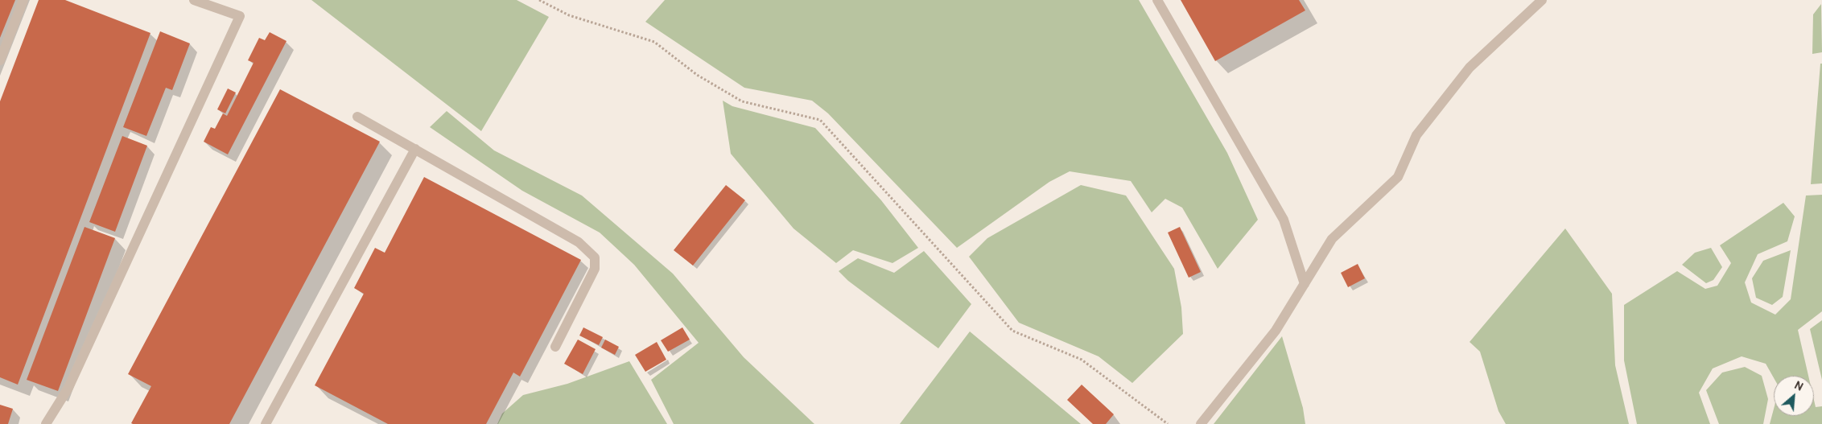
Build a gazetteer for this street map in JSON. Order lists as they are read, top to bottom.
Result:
{
  "north": "top right"
}
